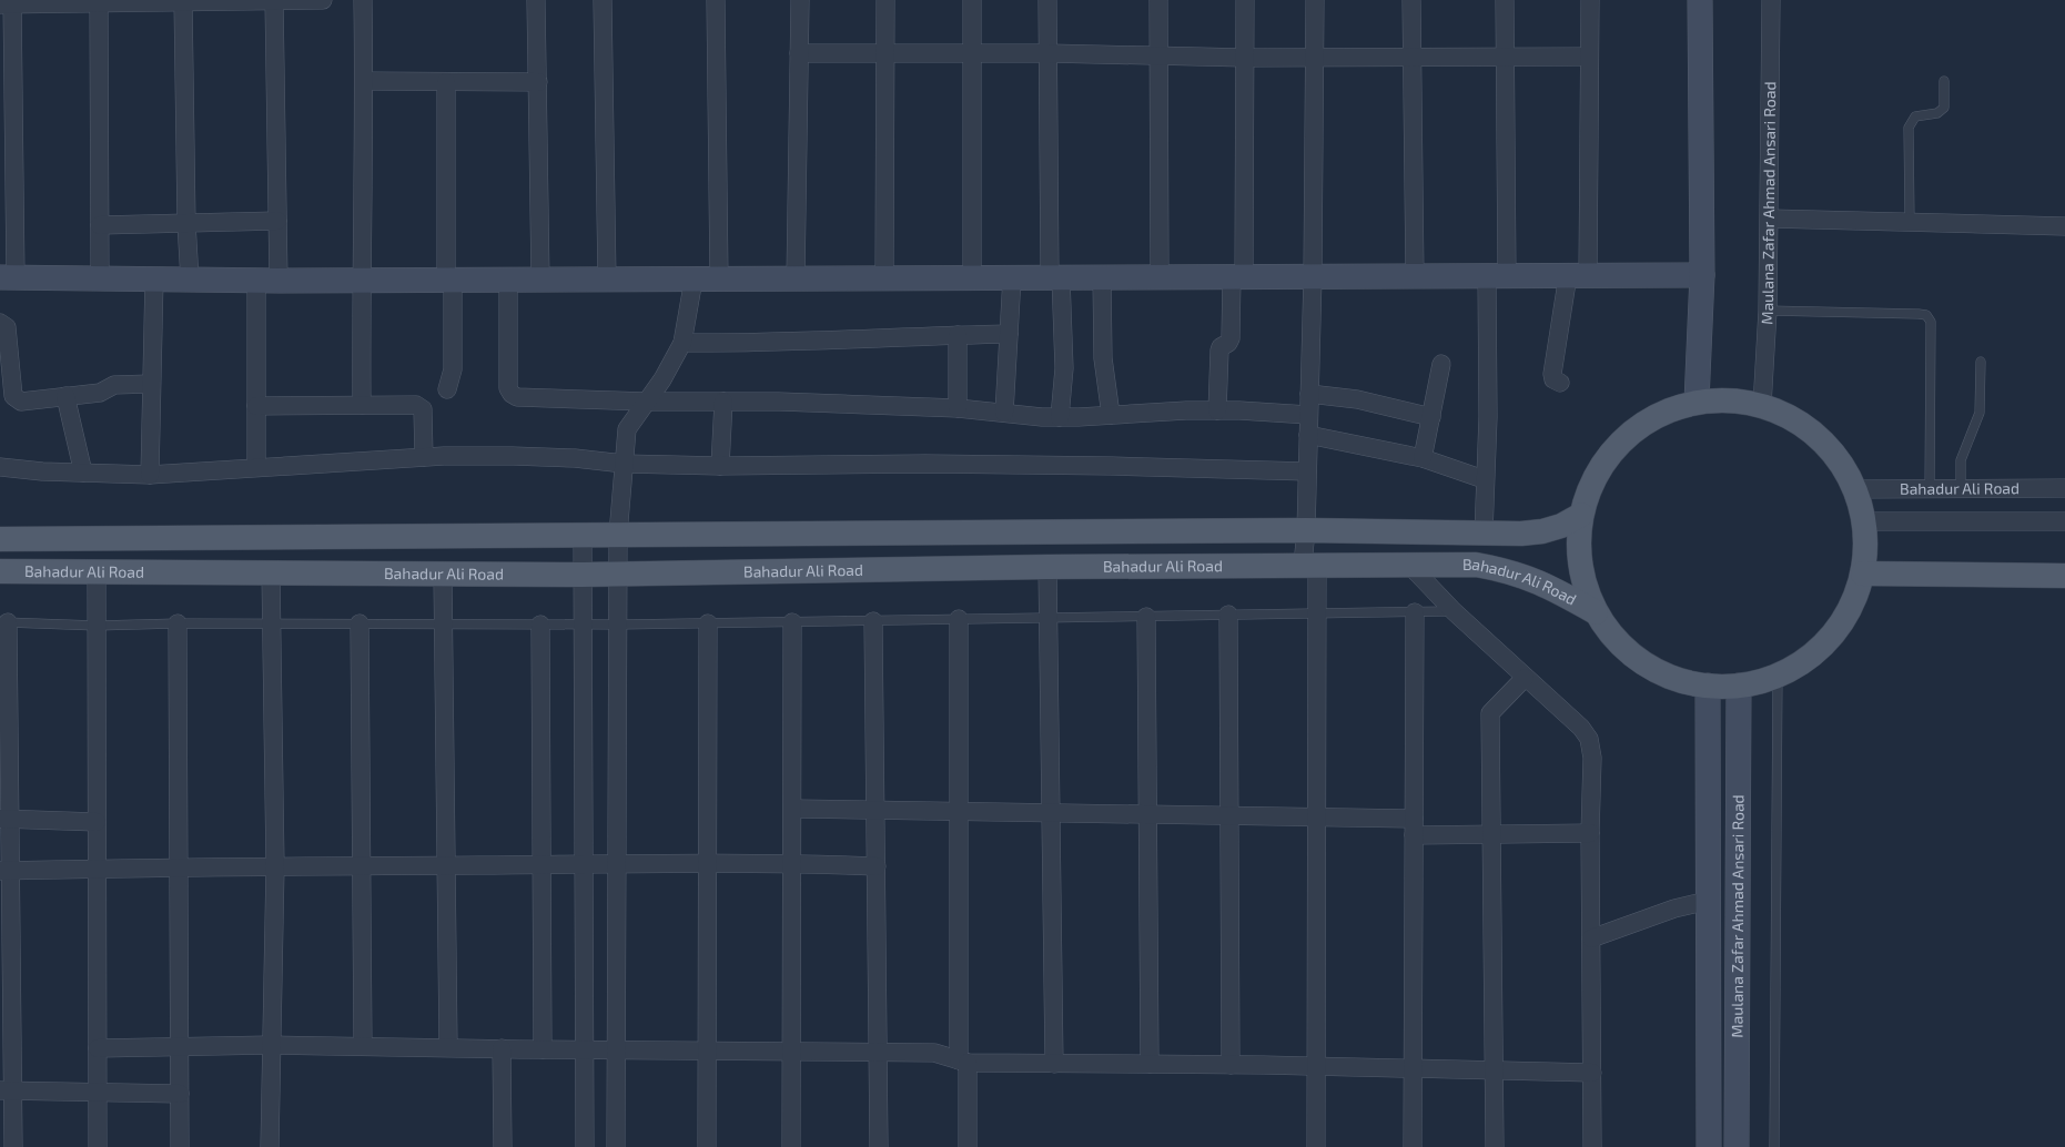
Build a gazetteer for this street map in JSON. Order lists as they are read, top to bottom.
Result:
{
  "streets": {
    "main road": ["Bahadur Ali Road"],
    "street": ["Maulana Zafar Ahmad Ansari Road"]
  }
}
